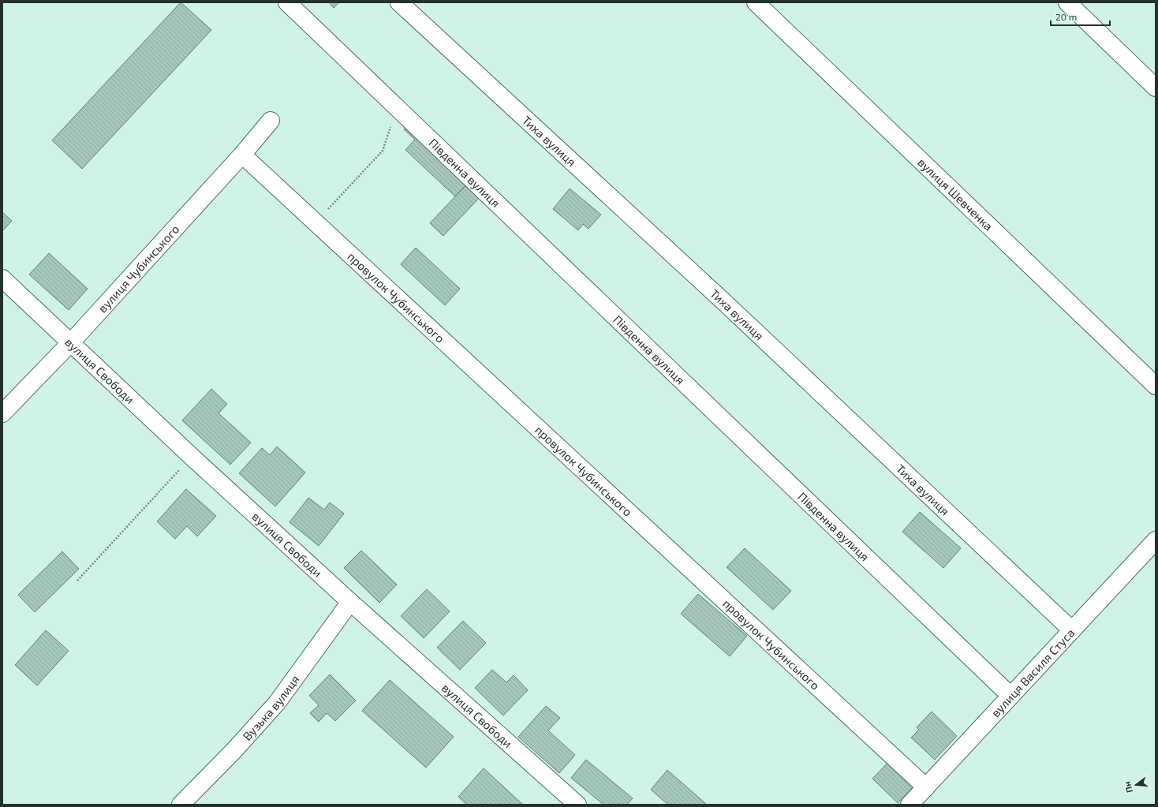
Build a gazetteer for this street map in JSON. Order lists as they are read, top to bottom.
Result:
{
  "streets": {
    "street": [
      "Тиха вулиця",
      "Південна вулиця",
      "вулиця Шевченка",
      "вулиця Чубинського",
      "провулок Чубинського",
      "вулиця Свободи",
      "вулиця Василя Стуса",
      "Вузька вулиця"
    ]
  },
  "crossings": [
    ["Тиха вулиця", "вулиця Василя Стуса"],
    ["Південна вулиця", "вулиця Василя Стуса"],
    ["вулиця Чубинського", "провулок Чубинського"],
    ["вулиця Чубинського", "вулиця Свободи"],
    ["провулок Чубинського", "вулиця Василя Стуса"],
    ["вулиця Свободи", "Вузька вулиця"]
  ],
  "scale_bar": "20 m",
  "north": "left"
}
